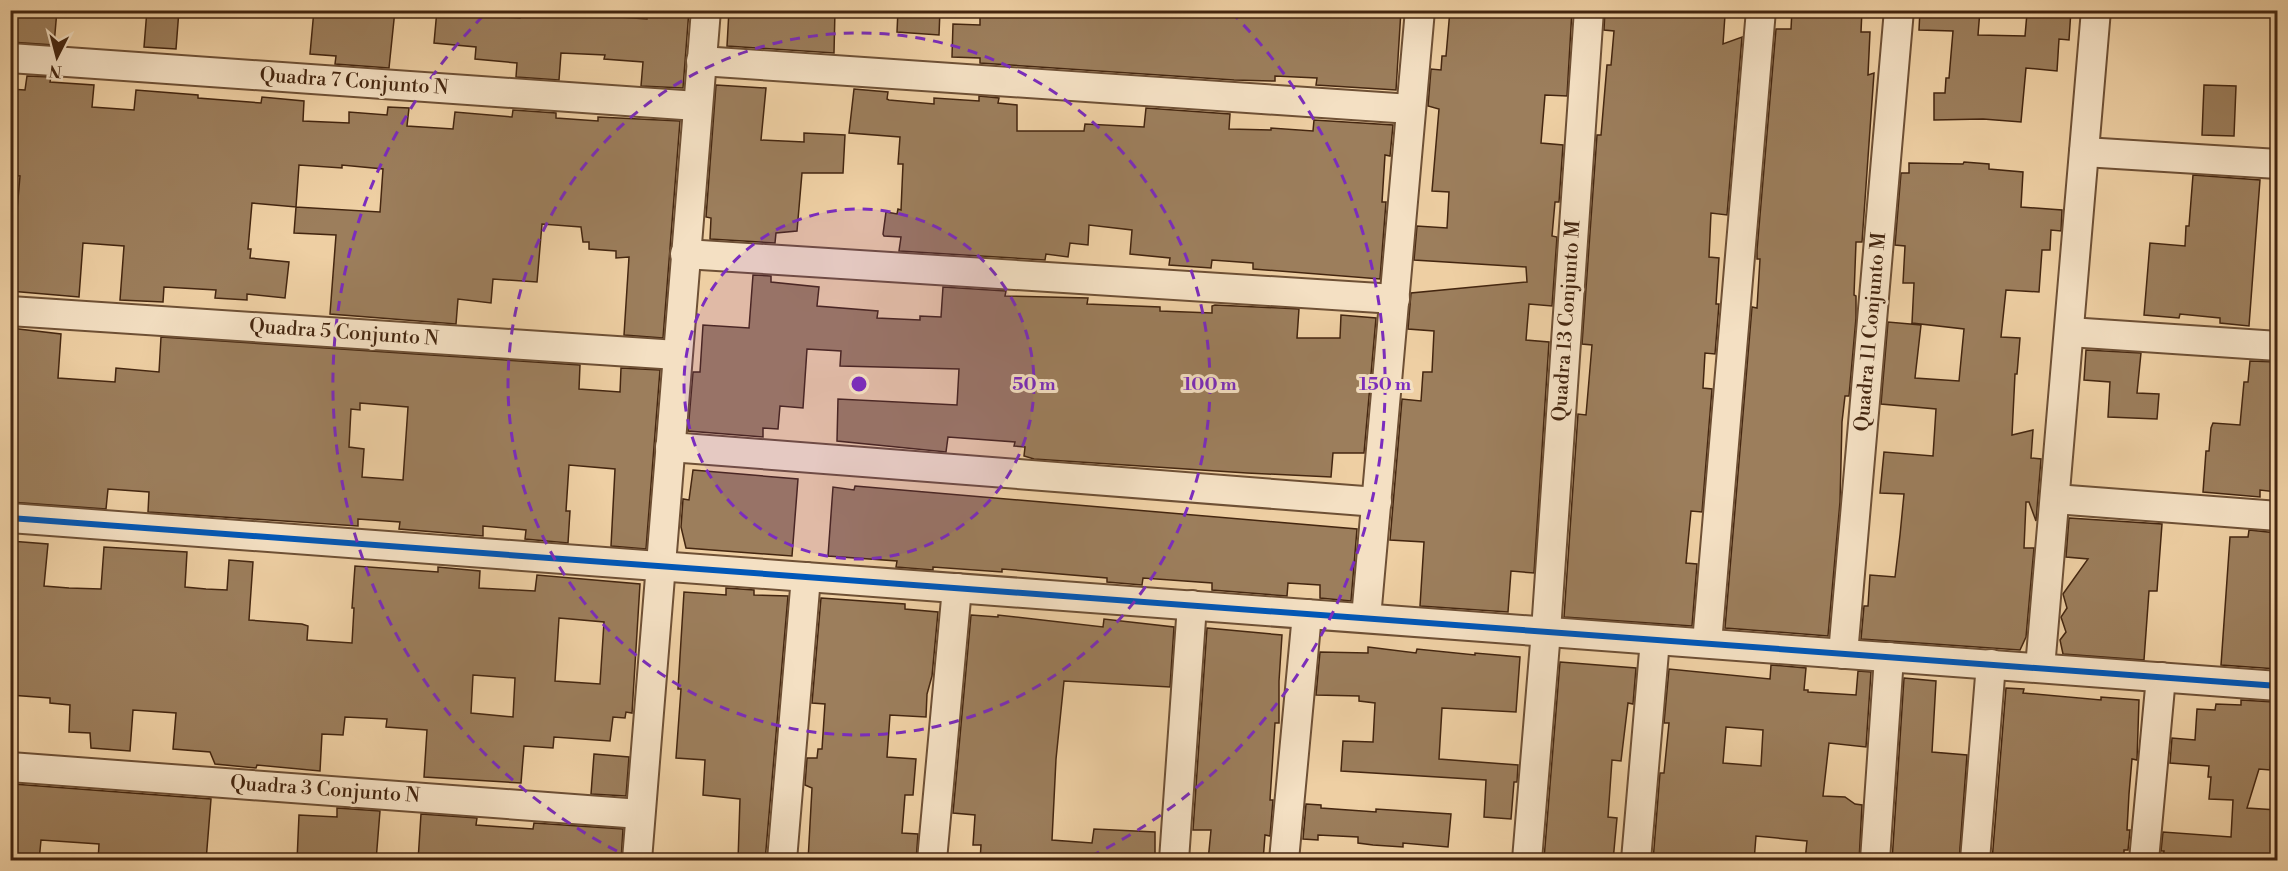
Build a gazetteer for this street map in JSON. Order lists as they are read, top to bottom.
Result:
{
  "streets": {
    "street": [
      "Quadra 7 Conjunto N",
      "Quadra 13 Conjunto M",
      "Quadra 11 Conjunto M",
      "Quadra 5 Conjunto N",
      "Quadra 3 Conjunto N"
    ]
  },
  "north": "bottom",
  "rings": ["50 m", "100 m", "150 m"]
}
